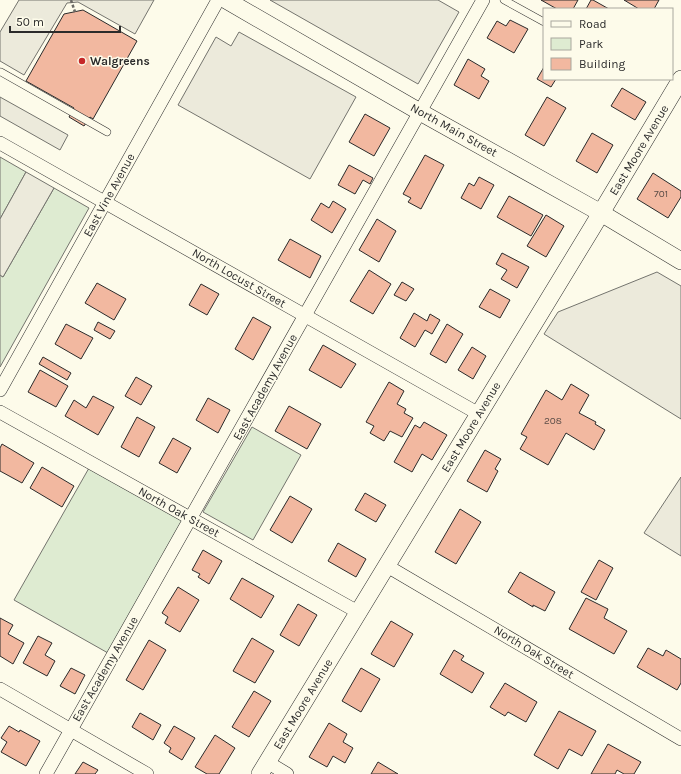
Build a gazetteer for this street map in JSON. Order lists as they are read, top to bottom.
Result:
{
  "streets": {
    "street": [
      "North Main Street",
      "East Moore Avenue",
      "East Vine Avenue",
      "North Locust Street",
      "East Academy Avenue",
      "North Oak Street"
    ]
  },
  "crossings": [
    ["North Main Street", "East Moore Avenue"],
    ["North Main Street", "East Academy Avenue"],
    ["East Moore Avenue", "North Locust Street"],
    ["East Moore Avenue", "North Oak Street"],
    ["East Vine Avenue", "North Locust Street"],
    ["North Locust Street", "East Academy Avenue"],
    ["East Academy Avenue", "North Oak Street"]
  ],
  "places": ["Walgreens"],
  "house_numbers": ["701", "208"],
  "legend": ["Road", "Park", "Building"],
  "scale_bar": "50 m"
}
